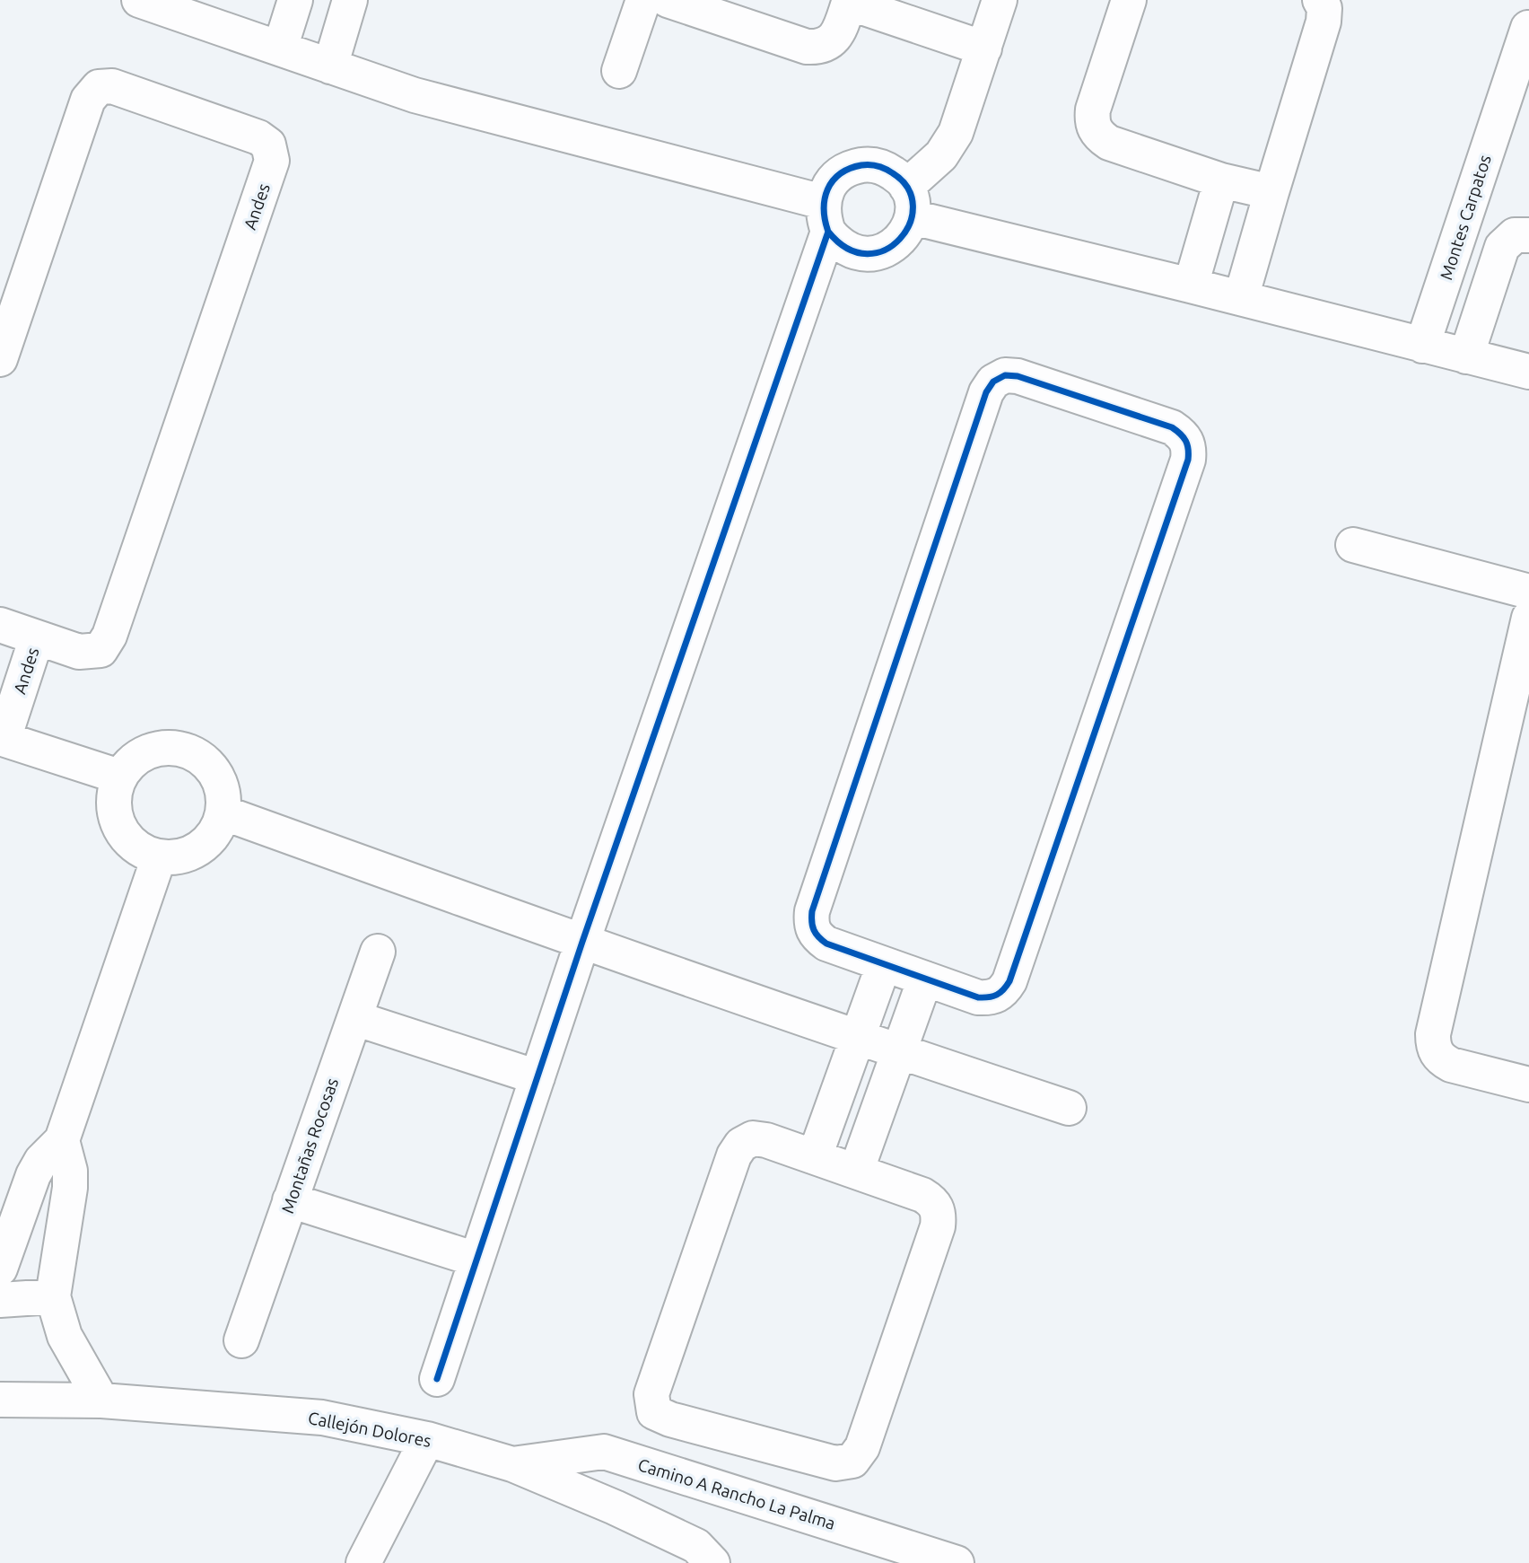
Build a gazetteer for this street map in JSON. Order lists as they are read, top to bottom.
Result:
{
  "streets": {
    "street": [
      "Andes",
      "Montes Carpatos",
      "Montañas Rocosas",
      "Callejón Dolores",
      "Camino A Rancho La Palma"
    ]
  },
  "crossings": [
    ["Callejón Dolores", "Camino A Rancho La Palma"]
  ]
}
